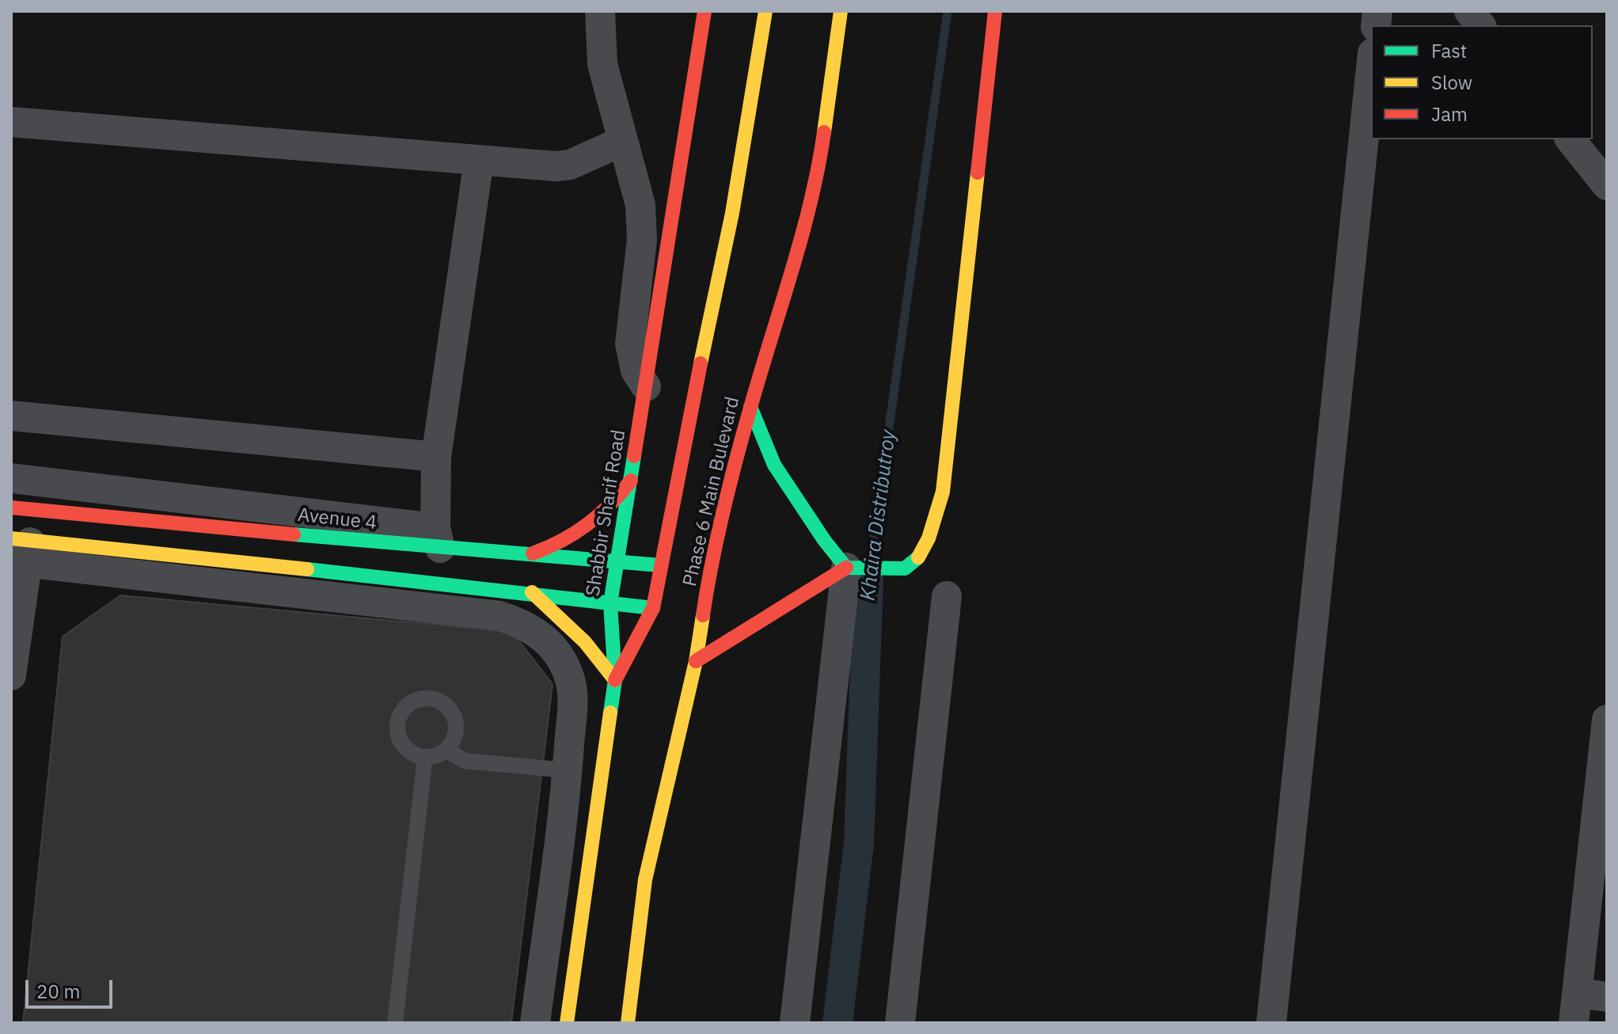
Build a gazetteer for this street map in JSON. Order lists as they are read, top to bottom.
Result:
{
  "streets": {
    "main road": ["Phase 6 Main Bulevard", "Shabbir Sharif Road", "Avenue 4"]
  },
  "crossings": [
    ["Shabbir Sharif Road", "Avenue 4"]
  ],
  "water": ["Khaira Distributroy"],
  "legend": ["Fast", "Slow", "Jam"],
  "scale_bar": "20 m"
}
